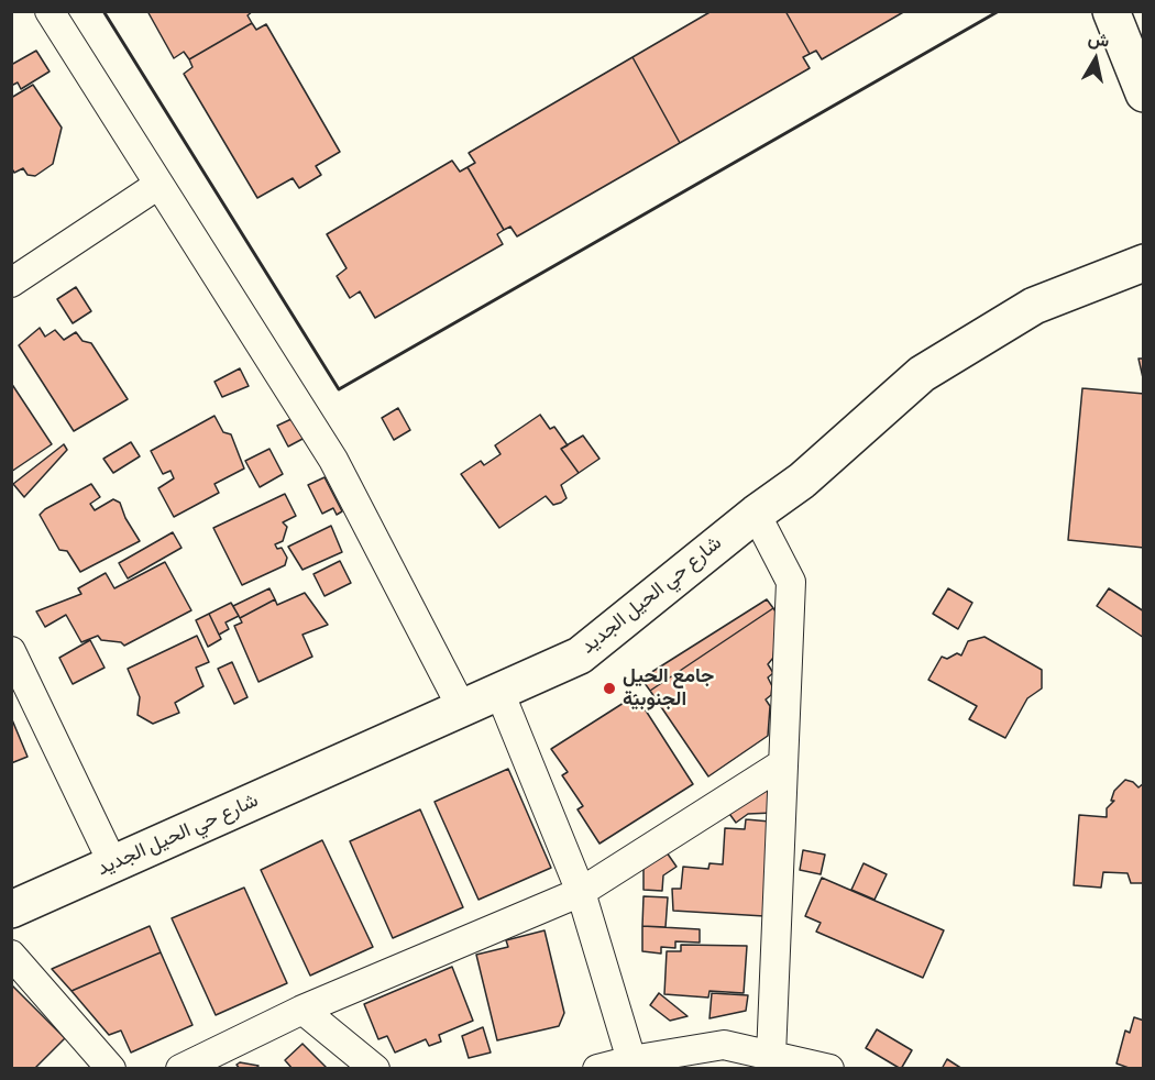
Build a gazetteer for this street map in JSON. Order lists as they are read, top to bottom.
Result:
{
  "streets": {
    "street": ["شارع حي الحيل الجديد"]
  },
  "places": ["جامع الحيل الجنوبية"],
  "north": "top"
}
